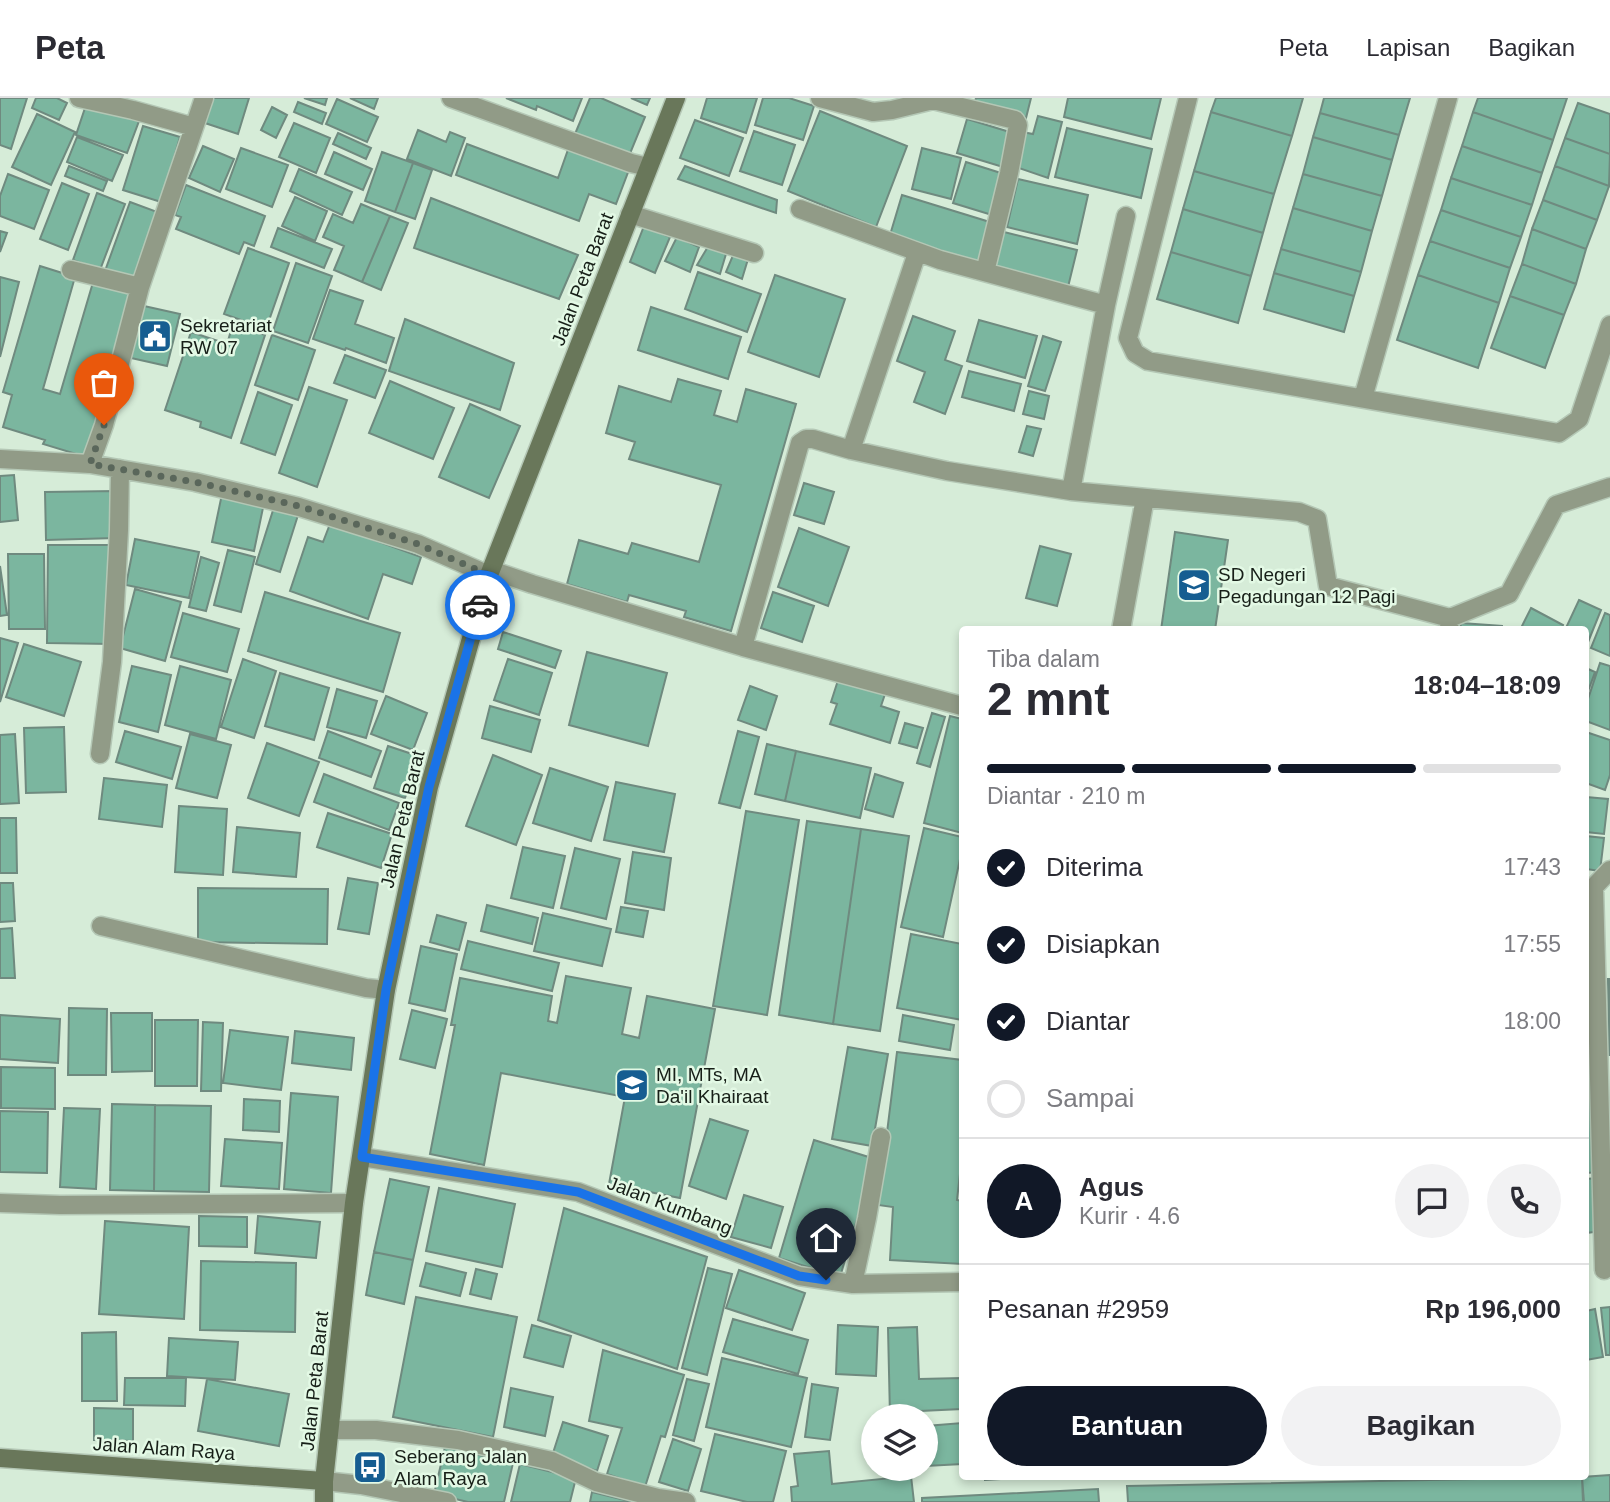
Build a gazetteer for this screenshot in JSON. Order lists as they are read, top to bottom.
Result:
{
  "streets": {
    "main road": ["Jalan Peta Barat", "Jalan Alam Raya"],
    "street": ["Jalan Kumbang"]
  },
  "crossings": [
    ["Jalan Peta Barat", "Jalan Kumbang"],
    ["Jalan Peta Barat", "Jalan Alam Raya"]
  ],
  "places": {
    "public building": ["Sekretariat RW 07"],
    "school or university": ["SD Negeri Pegadungan 12 Pagi", "MI, MTs, MA Da'il Khairaat"],
    "bus stop": ["Seberang Jalan Alam Raya"]
  },
  "page": {
    "header": "Peta",
    "nav": ["Peta", "Lapisan", "Bagikan"],
    "heading": ["2 mnt", "Tiba dalam", "18:04–18:09"],
    "panel": [
      "Agus",
      "Kurir · 4.6",
      "Pesanan #2959",
      "Rp 196,000"
    ],
    "bar": "Diantar · 210 m",
    "list": [
      ["Diterima", "17:43"],
      ["Disiapkan", "17:55"],
      ["Diantar", "18:00"],
      "Sampai"
    ],
    "round": "A",
    "buttons": ["Bantuan", "Bagikan"]
  }
}
